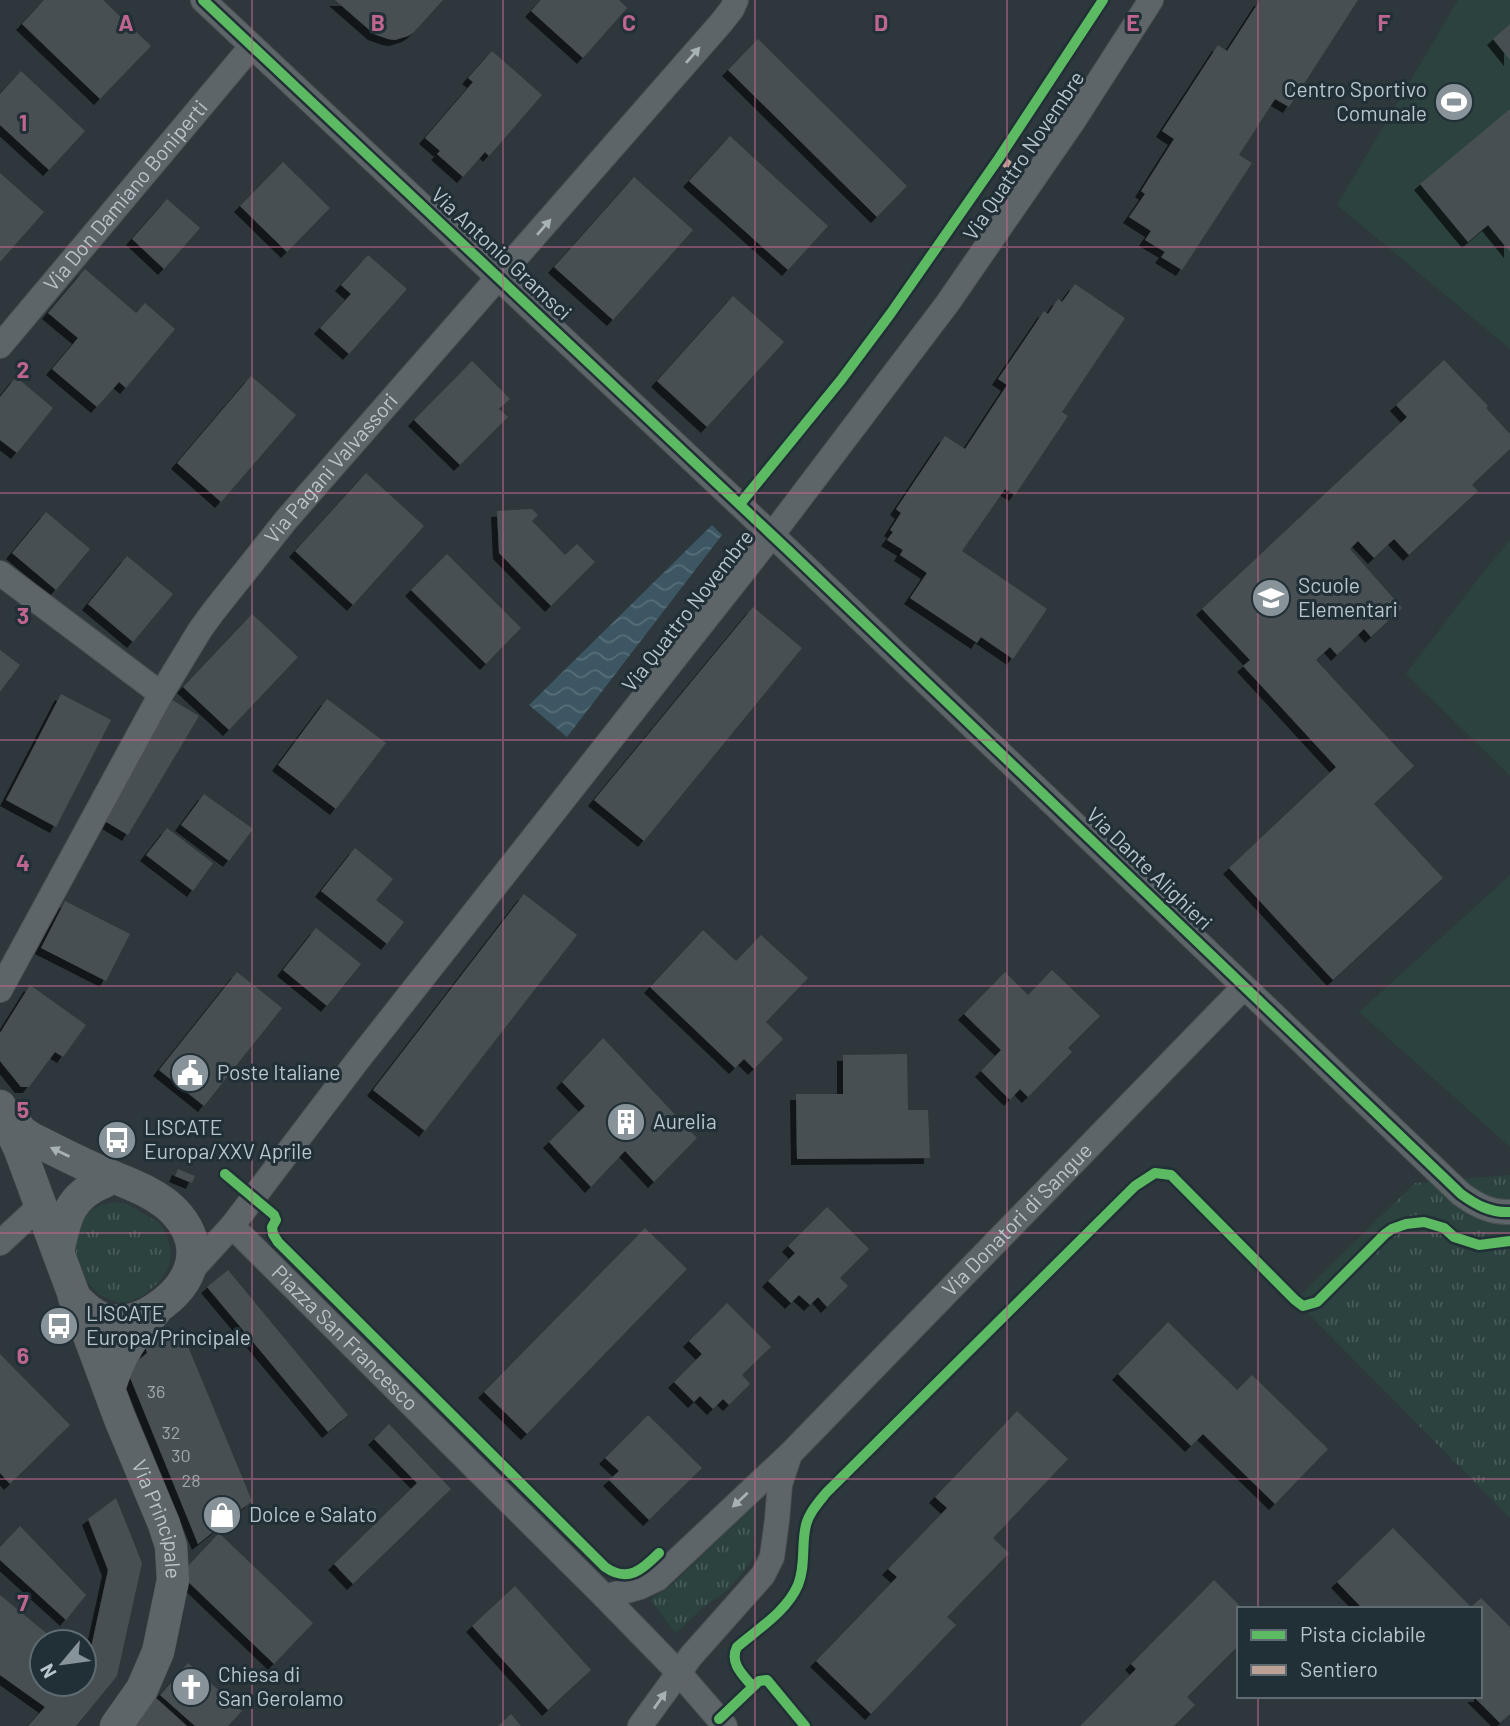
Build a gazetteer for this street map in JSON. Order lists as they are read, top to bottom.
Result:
{
  "streets": {
    "street": [
      "Via Quattro Novembre",
      "Via Don Damiano Boniperti",
      "Via Antonio Gramsci",
      "Via Pagani Valvassori",
      "Via Dante Alighieri",
      "Via Donatori di Sangue",
      "Piazza San Francesco",
      "Via Principale"
    ]
  },
  "crossings": [
    ["Via Quattro Novembre", "Via Antonio Gramsci"],
    ["Via Quattro Novembre", "Via Dante Alighieri"],
    ["Via Quattro Novembre", "Piazza San Francesco"],
    ["Via Don Damiano Boniperti", "Via Antonio Gramsci"],
    ["Via Antonio Gramsci", "Via Pagani Valvassori"],
    ["Via Antonio Gramsci", "Via Dante Alighieri"],
    ["Via Dante Alighieri", "Via Donatori di Sangue"],
    ["Via Donatori di Sangue", "Piazza San Francesco"]
  ],
  "places": {
    "sports": ["Centro Sportivo Comunale"],
    "school or university": ["Scuole Elementari"],
    "public building": ["Poste Italiane"],
    "building": ["Aurelia"],
    "bus stop": ["LISCATE Europa/XXV Aprile", "LISCATE Europa/Principale"],
    "shop": ["Dolce e Salato"],
    "church": ["Chiesa di San Gerolamo"]
  },
  "house_numbers": [
    "36",
    "32",
    "30",
    "28"
  ],
  "legend": ["Pista ciclabile", "Sentiero"],
  "north": "bottom left",
  "grid": {
    "columns": [
      "A",
      "B",
      "C",
      "D",
      "E",
      "F"
    ],
    "rows": [
      "1",
      "2",
      "3",
      "4",
      "5",
      "6",
      "7"
    ]
  }
}
